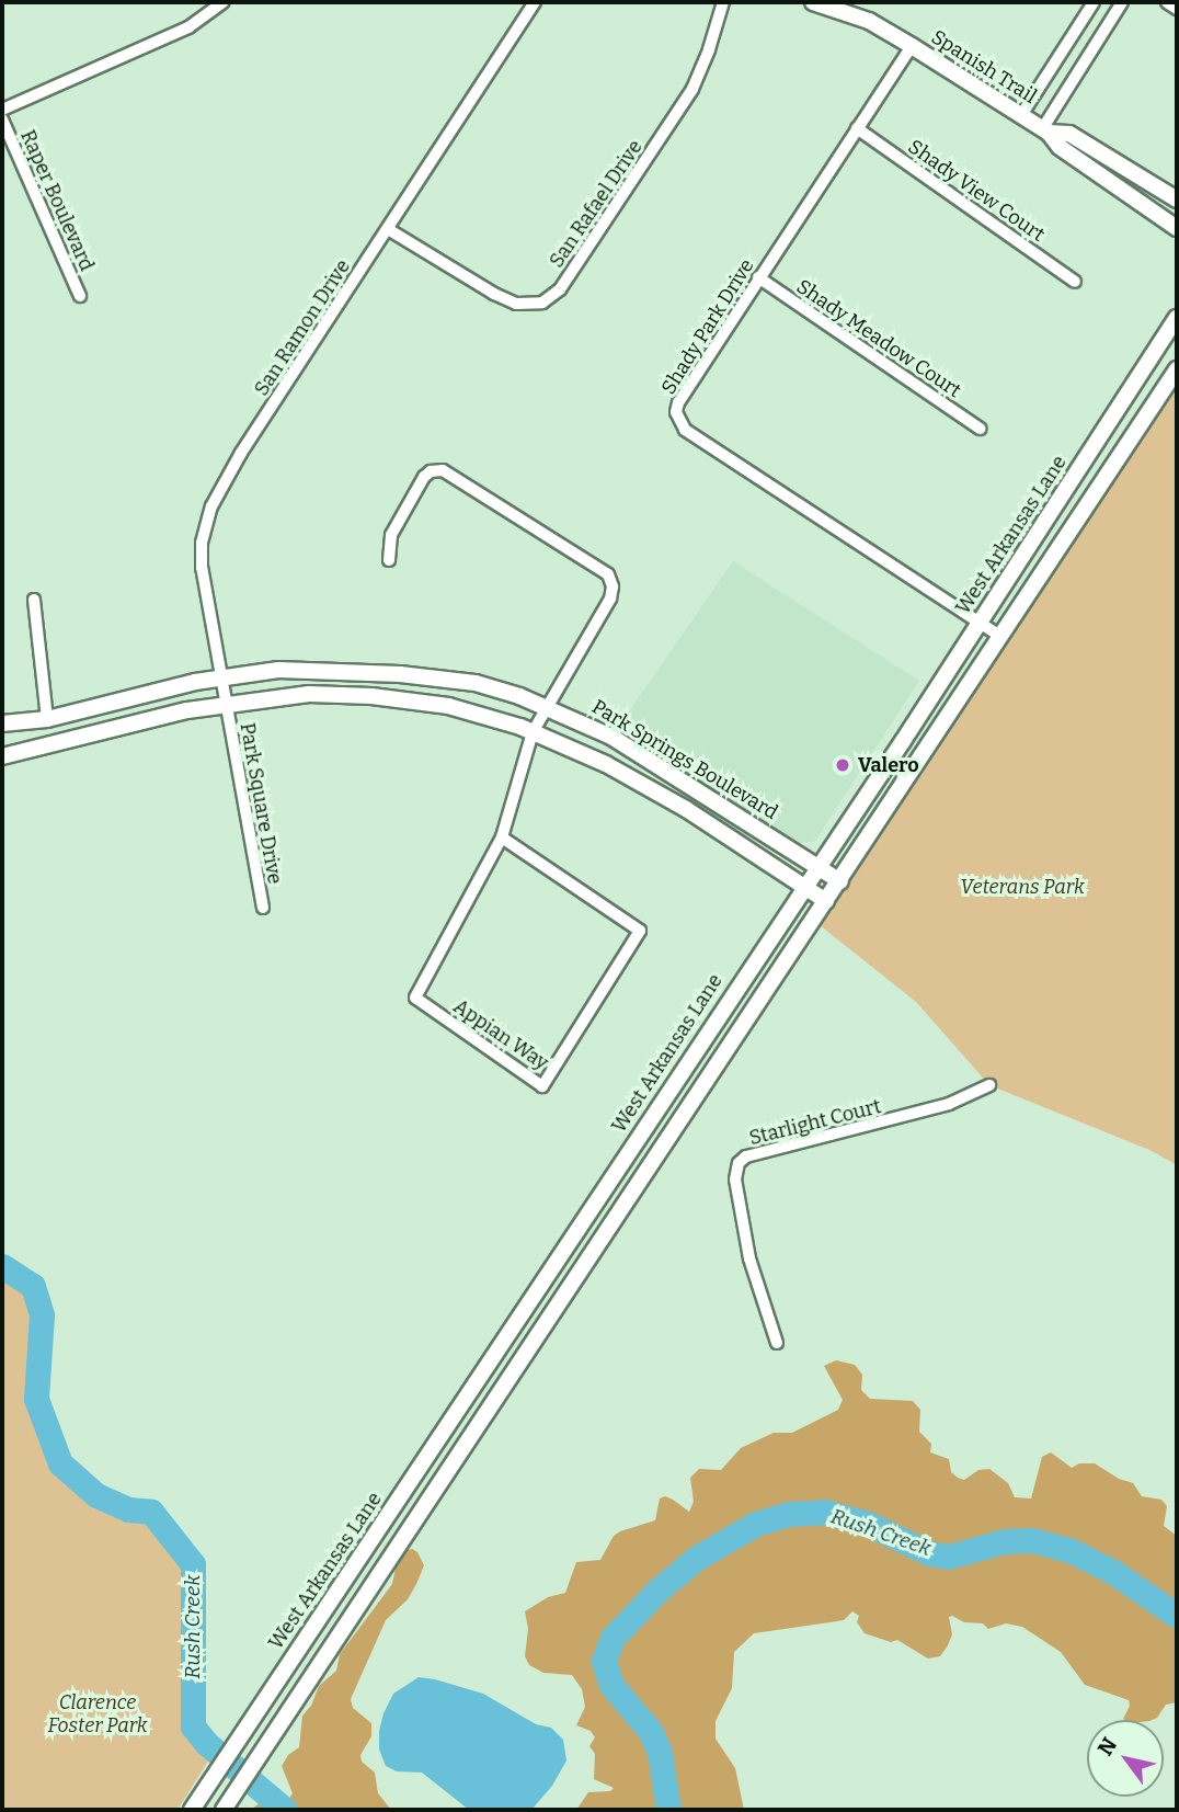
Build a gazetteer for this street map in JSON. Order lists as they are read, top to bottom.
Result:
{
  "streets": {
    "main road": ["Spanish Trail", "West Arkansas Lane", "Park Springs Boulevard"],
    "street": [
      "Shady View Court",
      "Raper Boulevard",
      "San Rafael Drive",
      "Shady Park Drive",
      "San Ramon Drive",
      "Shady Meadow Court",
      "Park Square Drive",
      "Appian Way",
      "Starlight Court"
    ]
  },
  "crossings": [
    ["Spanish Trail", "Shady Park Drive"],
    ["Shady View Court", "Shady Park Drive"],
    ["San Rafael Drive", "San Ramon Drive"],
    ["Shady Park Drive", "Shady Meadow Court"],
    ["Shady Park Drive", "West Arkansas Lane"],
    ["San Ramon Drive", "Park Springs Boulevard"],
    ["San Ramon Drive", "Park Square Drive"],
    ["West Arkansas Lane", "Park Springs Boulevard"],
    ["Park Springs Boulevard", "Appian Way"]
  ],
  "water": ["Rush Creek"],
  "parks": ["Veterans Park", "Clarence Foster Park"],
  "places": ["Valero"],
  "north": "top left"
}
